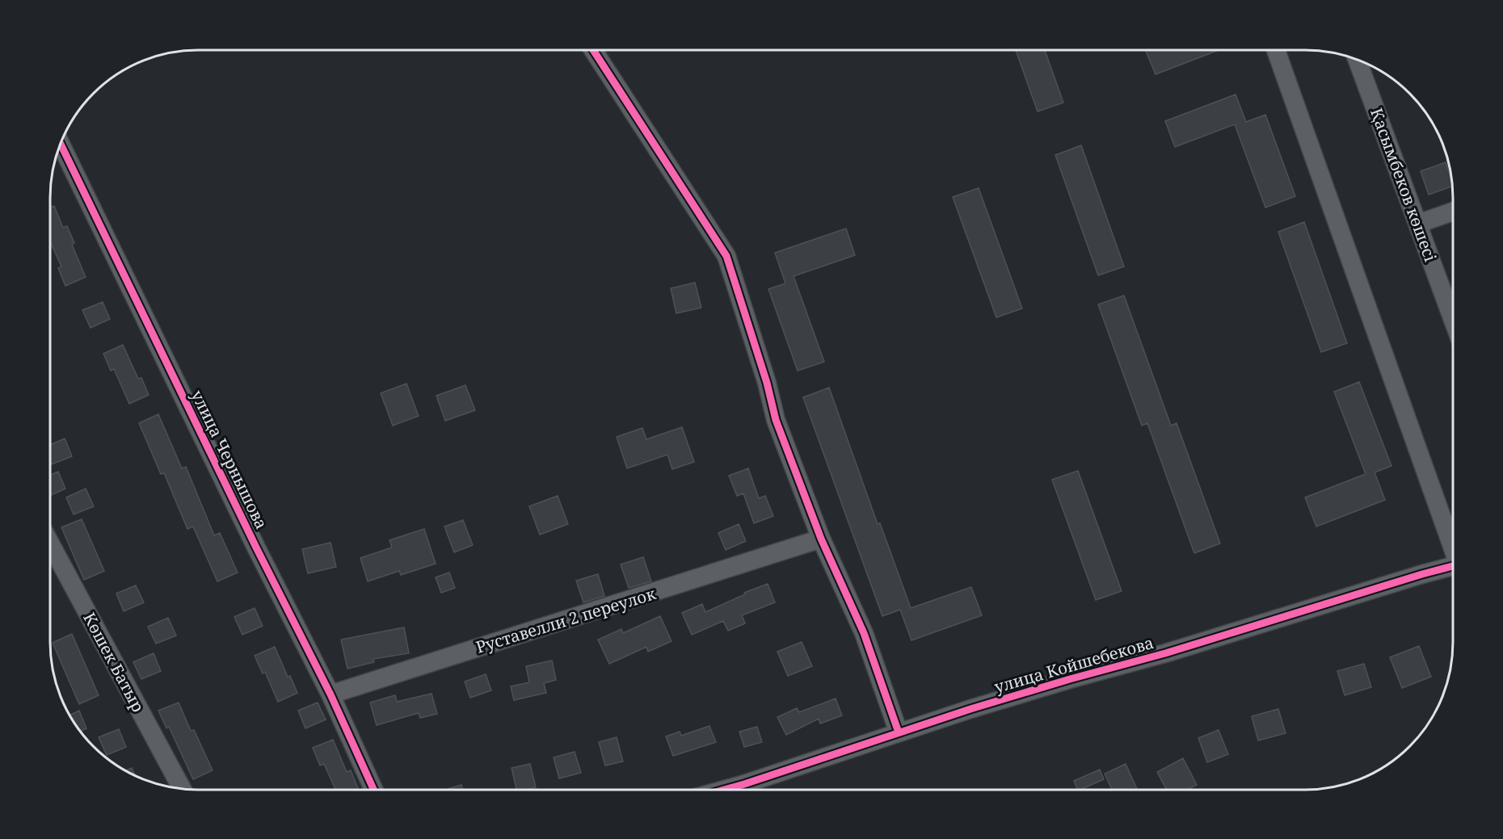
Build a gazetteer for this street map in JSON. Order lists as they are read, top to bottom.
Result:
{
  "streets": {
    "street": [
      "Қасымбеков көшесі",
      "улица Чернышова",
      "Руставелли 2 переулок",
      "Көшек Батыр",
      "улица Койшебекова"
    ]
  },
  "crossings": [
    ["улица Чернышова", "Руставелли 2 переулок"]
  ]
}
